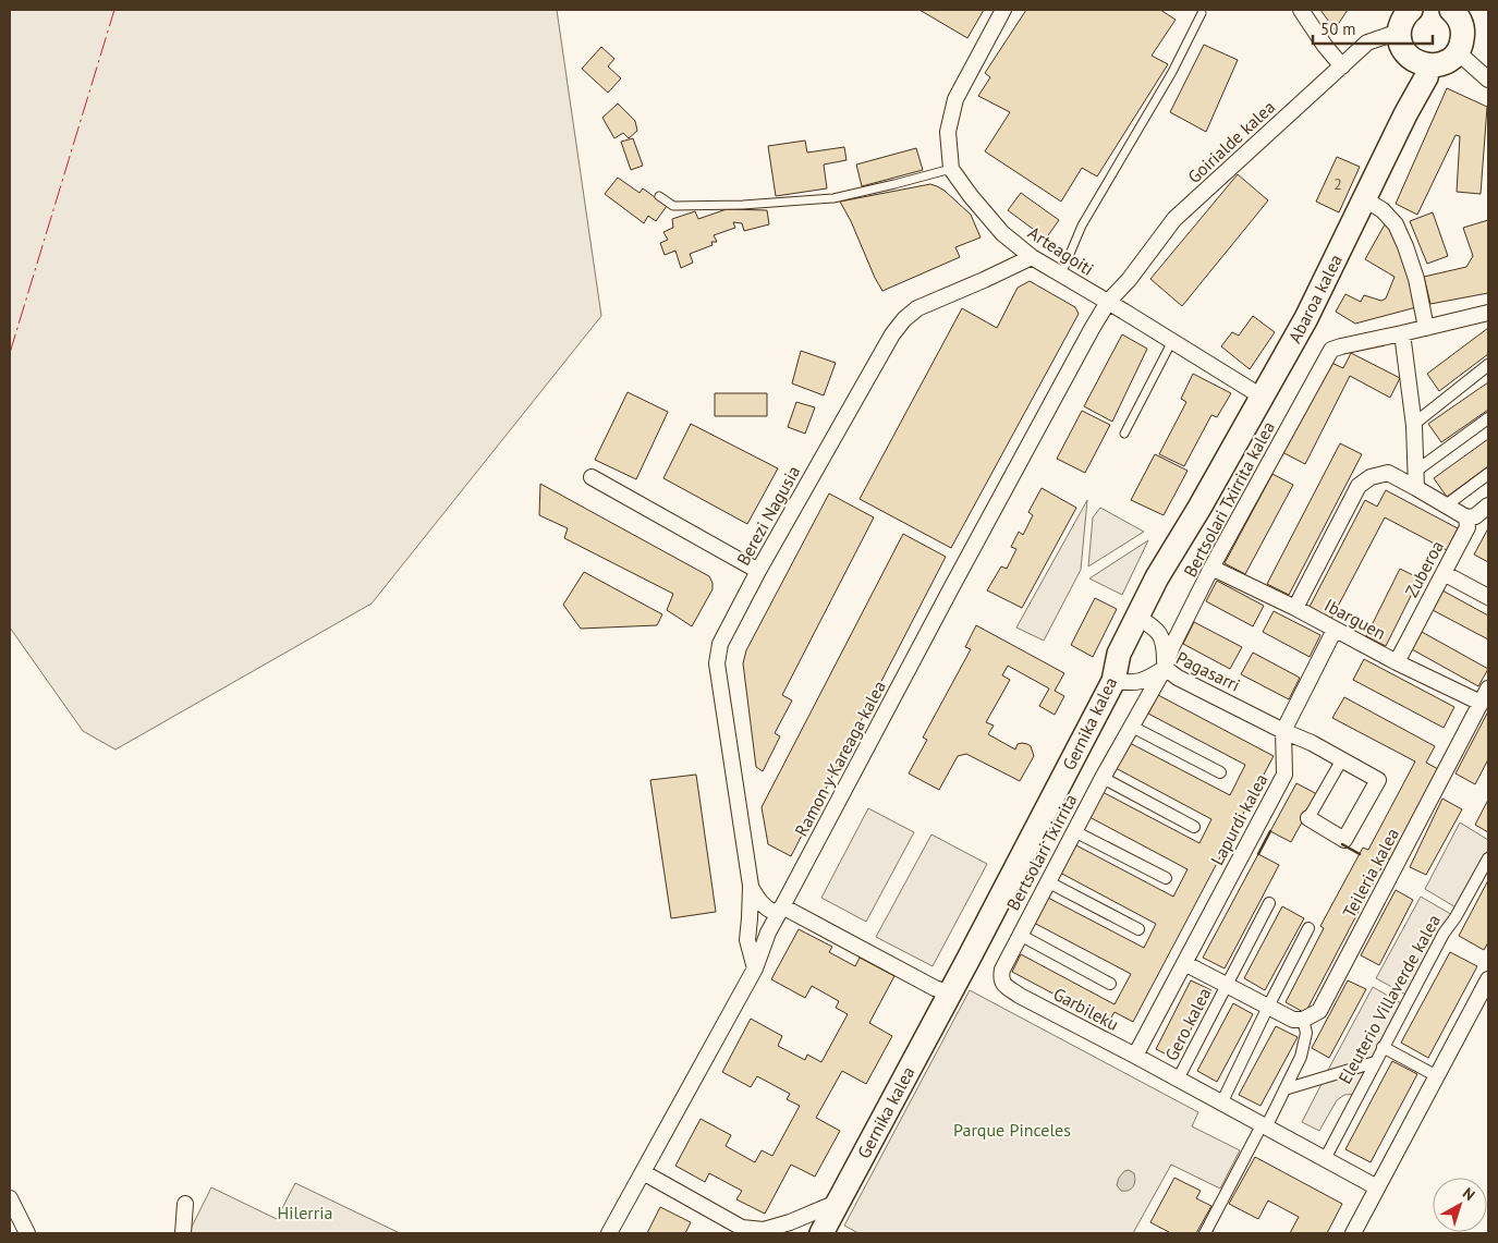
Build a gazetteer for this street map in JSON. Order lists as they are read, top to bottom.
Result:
{
  "streets": {
    "main road": ["Abaroa kalea", "Gernika kalea"],
    "street": [
      "Goirialde kalea",
      "Arteagoiti",
      "Bertsolari Txirrita kalea",
      "Berezi Nagusia",
      "Zuberoa",
      "Ibarguen",
      "Pagasarri",
      "Ramon y Kareaga kalea",
      "Lapurdi kalea",
      "Bertsolari Txirrita",
      "Teileria kalea",
      "Eleuterio Villaverde kalea",
      "Garbileku",
      "Gero kalea"
    ]
  },
  "crossings": [
    ["Goirialde kalea", "Arteagoiti"],
    ["Goirialde kalea", "Ramon y Kareaga kalea"],
    ["Arteagoiti", "Abaroa kalea"],
    ["Arteagoiti", "Berezi Nagusia"],
    ["Arteagoiti", "Gernika kalea"],
    ["Arteagoiti", "Ramon y Kareaga kalea"],
    ["Abaroa kalea", "Gernika kalea"],
    ["Bertsolari Txirrita kalea", "Ibarguen"],
    ["Bertsolari Txirrita kalea", "Pagasarri"],
    ["Bertsolari Txirrita kalea", "Bertsolari Txirrita"],
    ["Berezi Nagusia", "Ramon y Kareaga kalea"],
    ["Zuberoa", "Ibarguen"],
    ["Ibarguen", "Lapurdi kalea"],
    ["Ibarguen", "Teileria kalea"],
    ["Pagasarri", "Gernika kalea"],
    ["Pagasarri", "Lapurdi kalea"],
    ["Pagasarri", "Bertsolari Txirrita"],
    ["Lapurdi kalea", "Garbileku"],
    ["Bertsolari Txirrita", "Garbileku"]
  ],
  "parks": ["Parque Pinceles", "Hilerria"],
  "house_numbers": ["2"],
  "scale_bar": "50 m",
  "north": "top right"
}
